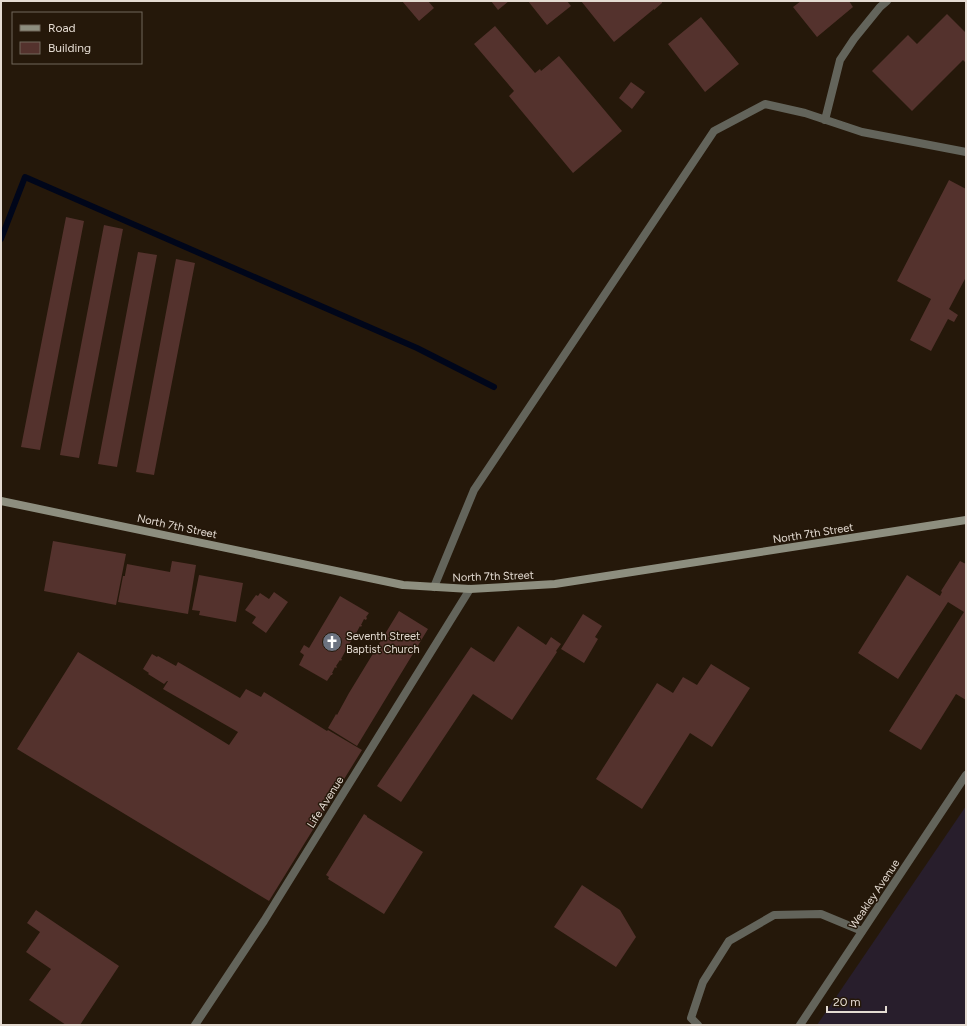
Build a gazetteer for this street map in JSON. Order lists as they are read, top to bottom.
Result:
{
  "streets": {
    "street": ["North 7th Street", "Life Avenue", "Weakley Avenue"]
  },
  "crossings": [
    ["North 7th Street", "Life Avenue"]
  ],
  "places": {
    "church": ["Seventh Street Baptist Church"]
  },
  "legend": ["Road", "Building"],
  "scale_bar": "20 m"
}
